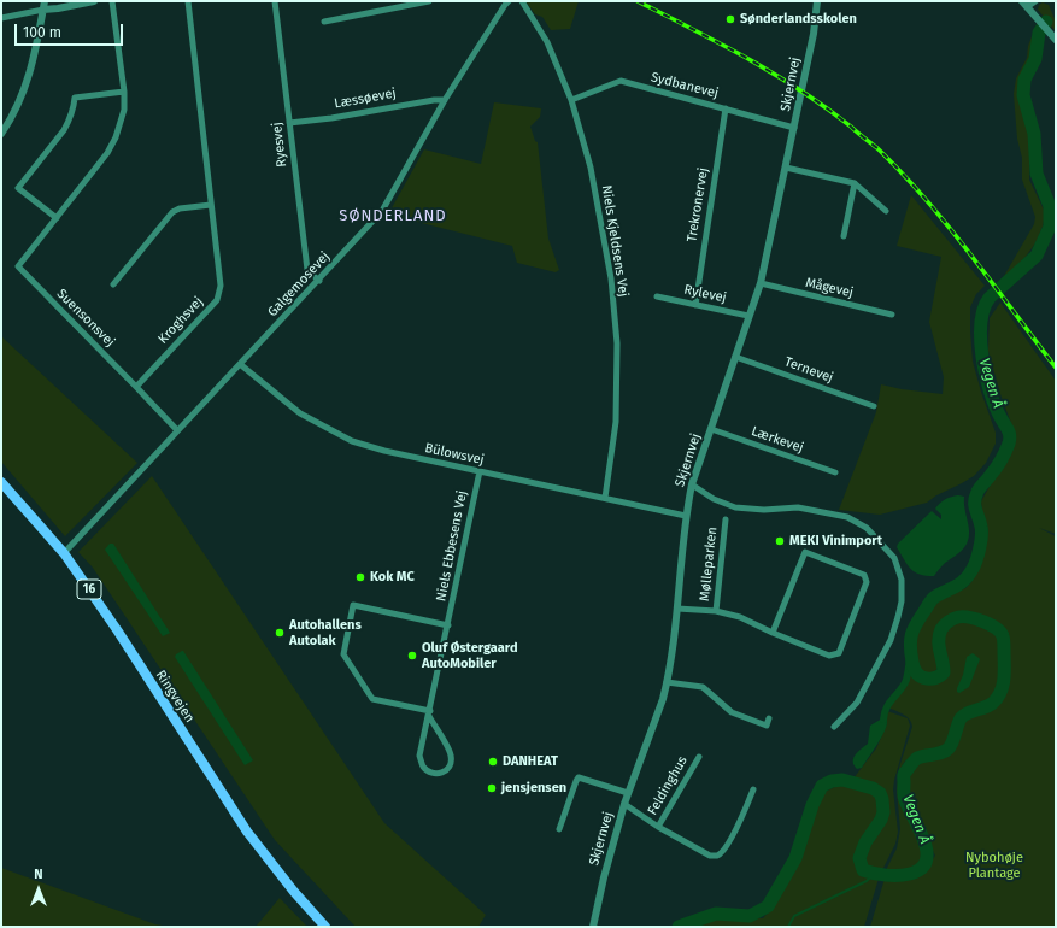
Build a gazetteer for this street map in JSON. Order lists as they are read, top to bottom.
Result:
{
  "streets": {
    "main road": ["16", "Ringvejen"],
    "street": [
      "Skjernvej",
      "Sydbanevej",
      "Læssøevej",
      "Ryesvej",
      "Trekronervej",
      "Niels Kjeldsens Vej",
      "Galgemosevej",
      "Mågevej",
      "Rylevej",
      "Suensonsvej",
      "Kroghsvej",
      "Ternevej",
      "Lærkevej",
      "Bülowsvej",
      "Niels Ebbesens Vej",
      "Mølleparken",
      "Feldinghus"
    ]
  },
  "crossings": [
    ["Skjernvej", "Sydbanevej"],
    ["Skjernvej", "Mågevej"],
    ["Skjernvej", "Rylevej"],
    ["Skjernvej", "Ternevej"],
    ["Skjernvej", "Lærkevej"],
    ["Skjernvej", "Bülowsvej"],
    ["Skjernvej", "Mølleparken"],
    ["Skjernvej", "Feldinghus"],
    ["Sydbanevej", "Trekronervej"],
    ["Sydbanevej", "Niels Kjeldsens Vej"],
    ["Læssøevej", "Ryesvej"],
    ["Læssøevej", "Galgemosevej"],
    ["Ryesvej", "Galgemosevej"],
    ["Trekronervej", "Rylevej"],
    ["Niels Kjeldsens Vej", "Bülowsvej"],
    ["Galgemosevej", "Suensonsvej"],
    ["Galgemosevej", "Bülowsvej"],
    ["Galgemosevej", "Ringvejen"],
    ["Suensonsvej", "Kroghsvej"],
    ["Bülowsvej", "Niels Ebbesens Vej"]
  ],
  "districts": ["SØNDERLAND"],
  "water": ["Vegen Å"],
  "parks": ["Nybohøje Plantage"],
  "places": [
    "Sønderlandsskolen",
    "MEKI Vinimport",
    "Kok MC",
    "Autohallens Autolak",
    "Oluf Østergaard AutoMobiler",
    "DANHEAT",
    "jensjensen"
  ],
  "scale_bar": "100 m",
  "north": "top"
}
